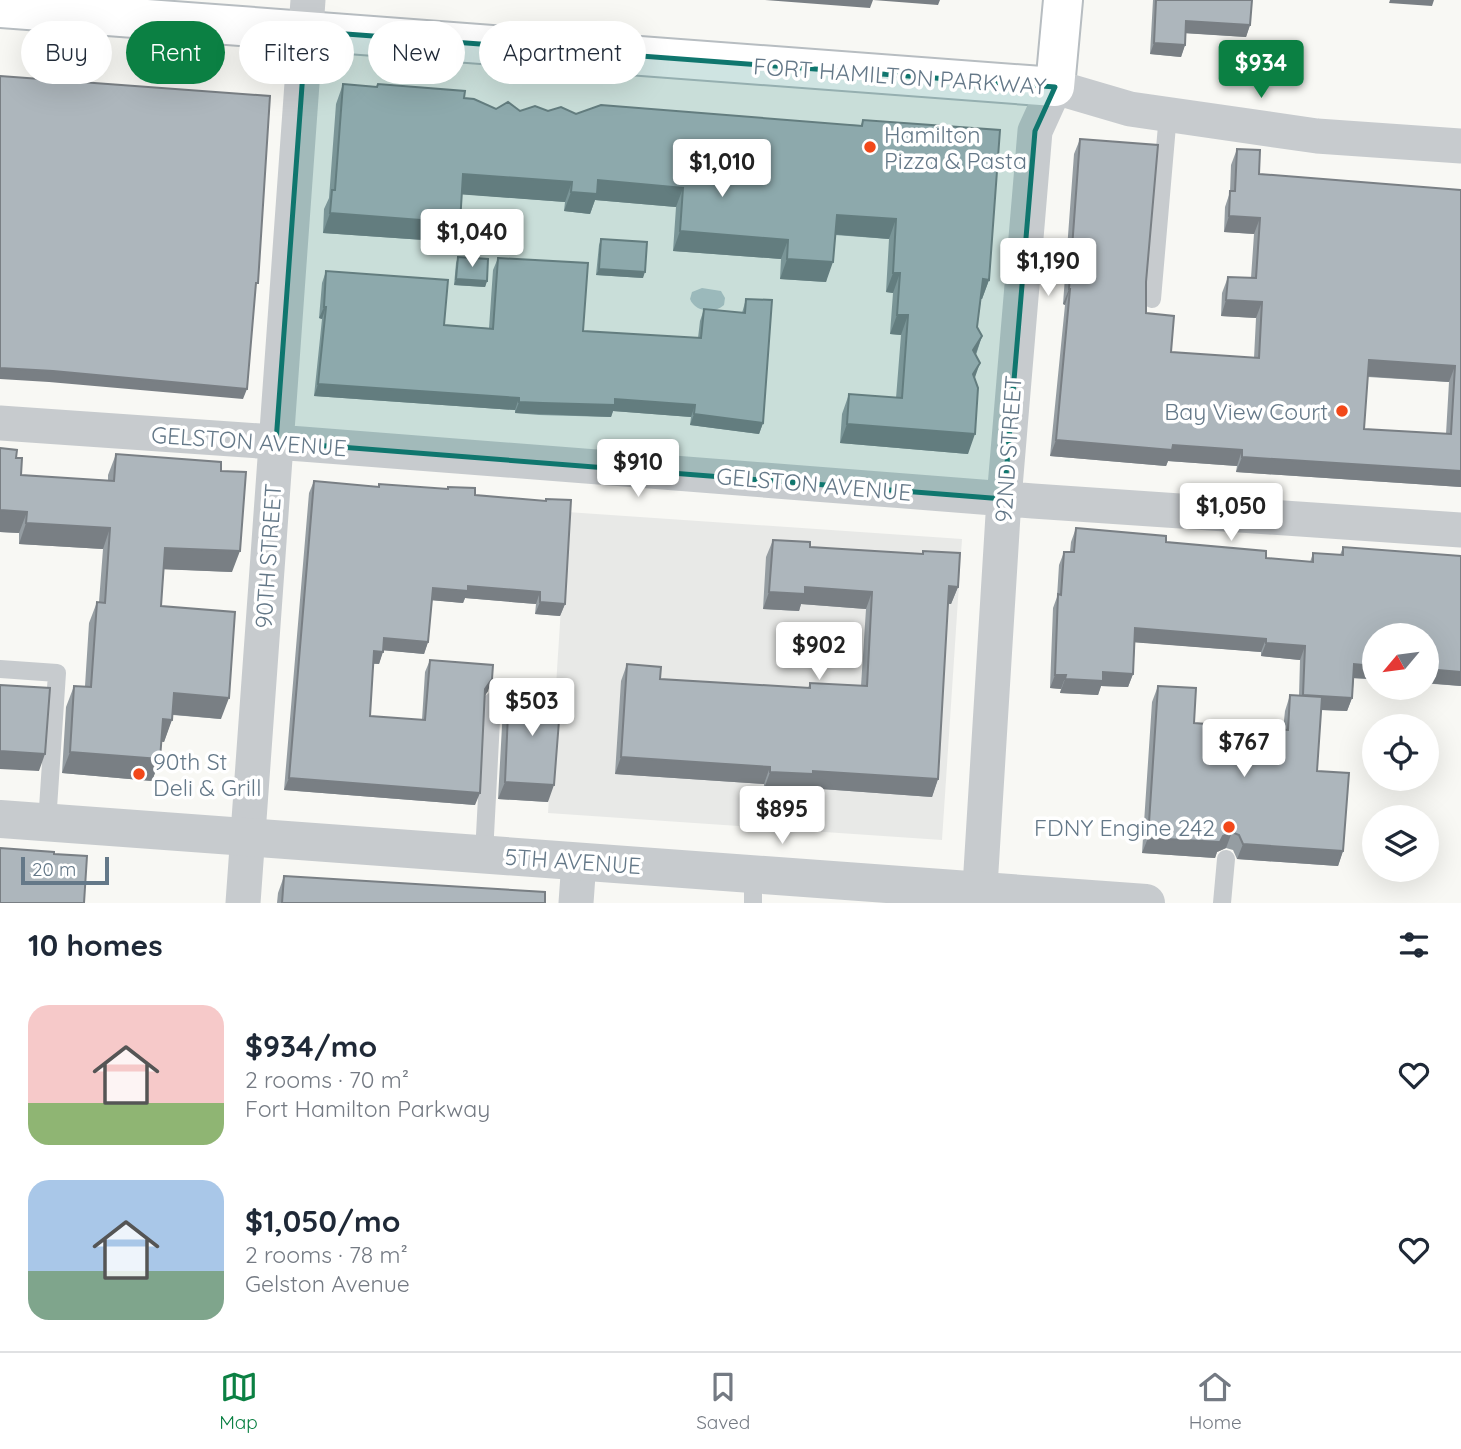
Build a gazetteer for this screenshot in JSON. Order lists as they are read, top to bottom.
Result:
{
  "streets": {
    "main road": ["FORT HAMILTON PARKWAY", "92ND STREET"],
    "street": ["GELSTON AVENUE", "90TH STREET", "5TH AVENUE"]
  },
  "crossings": [
    ["FORT HAMILTON PARKWAY", "92ND STREET"],
    ["FORT HAMILTON PARKWAY", "90TH STREET"],
    ["GELSTON AVENUE", "92ND STREET"],
    ["GELSTON AVENUE", "90TH STREET"],
    ["92ND STREET", "5TH AVENUE"],
    ["90TH STREET", "5TH AVENUE"]
  ],
  "places": [
    "Hamilton Pizza & Pasta",
    "Bay View Court",
    "90th St Deli & Grill",
    "FDNY Engine 242"
  ],
  "scale_bar": "20 m",
  "north": "bottom left",
  "page": {
    "chip": [
      "Buy",
      "Rent",
      "Filters",
      "New",
      "Apartment"
    ],
    "price": [
      "$934",
      "$1,010",
      "$1,040",
      "$1,190",
      "$910",
      "$1,050",
      "$902",
      "$503",
      "$767",
      "$895"
    ],
    "scale": "20 m",
    "heading": "10 homes",
    "list": [
      {
        "name": "$934/mo",
        "note": "2 rooms · 70 m² · Fort Hamilton Parkway"
      },
      {
        "name": "$1,050/mo",
        "note": "2 rooms · 78 m² · Gelston Avenue"
      }
    ],
    "tabs": ["Map", "Saved", "Home"]
  }
}
